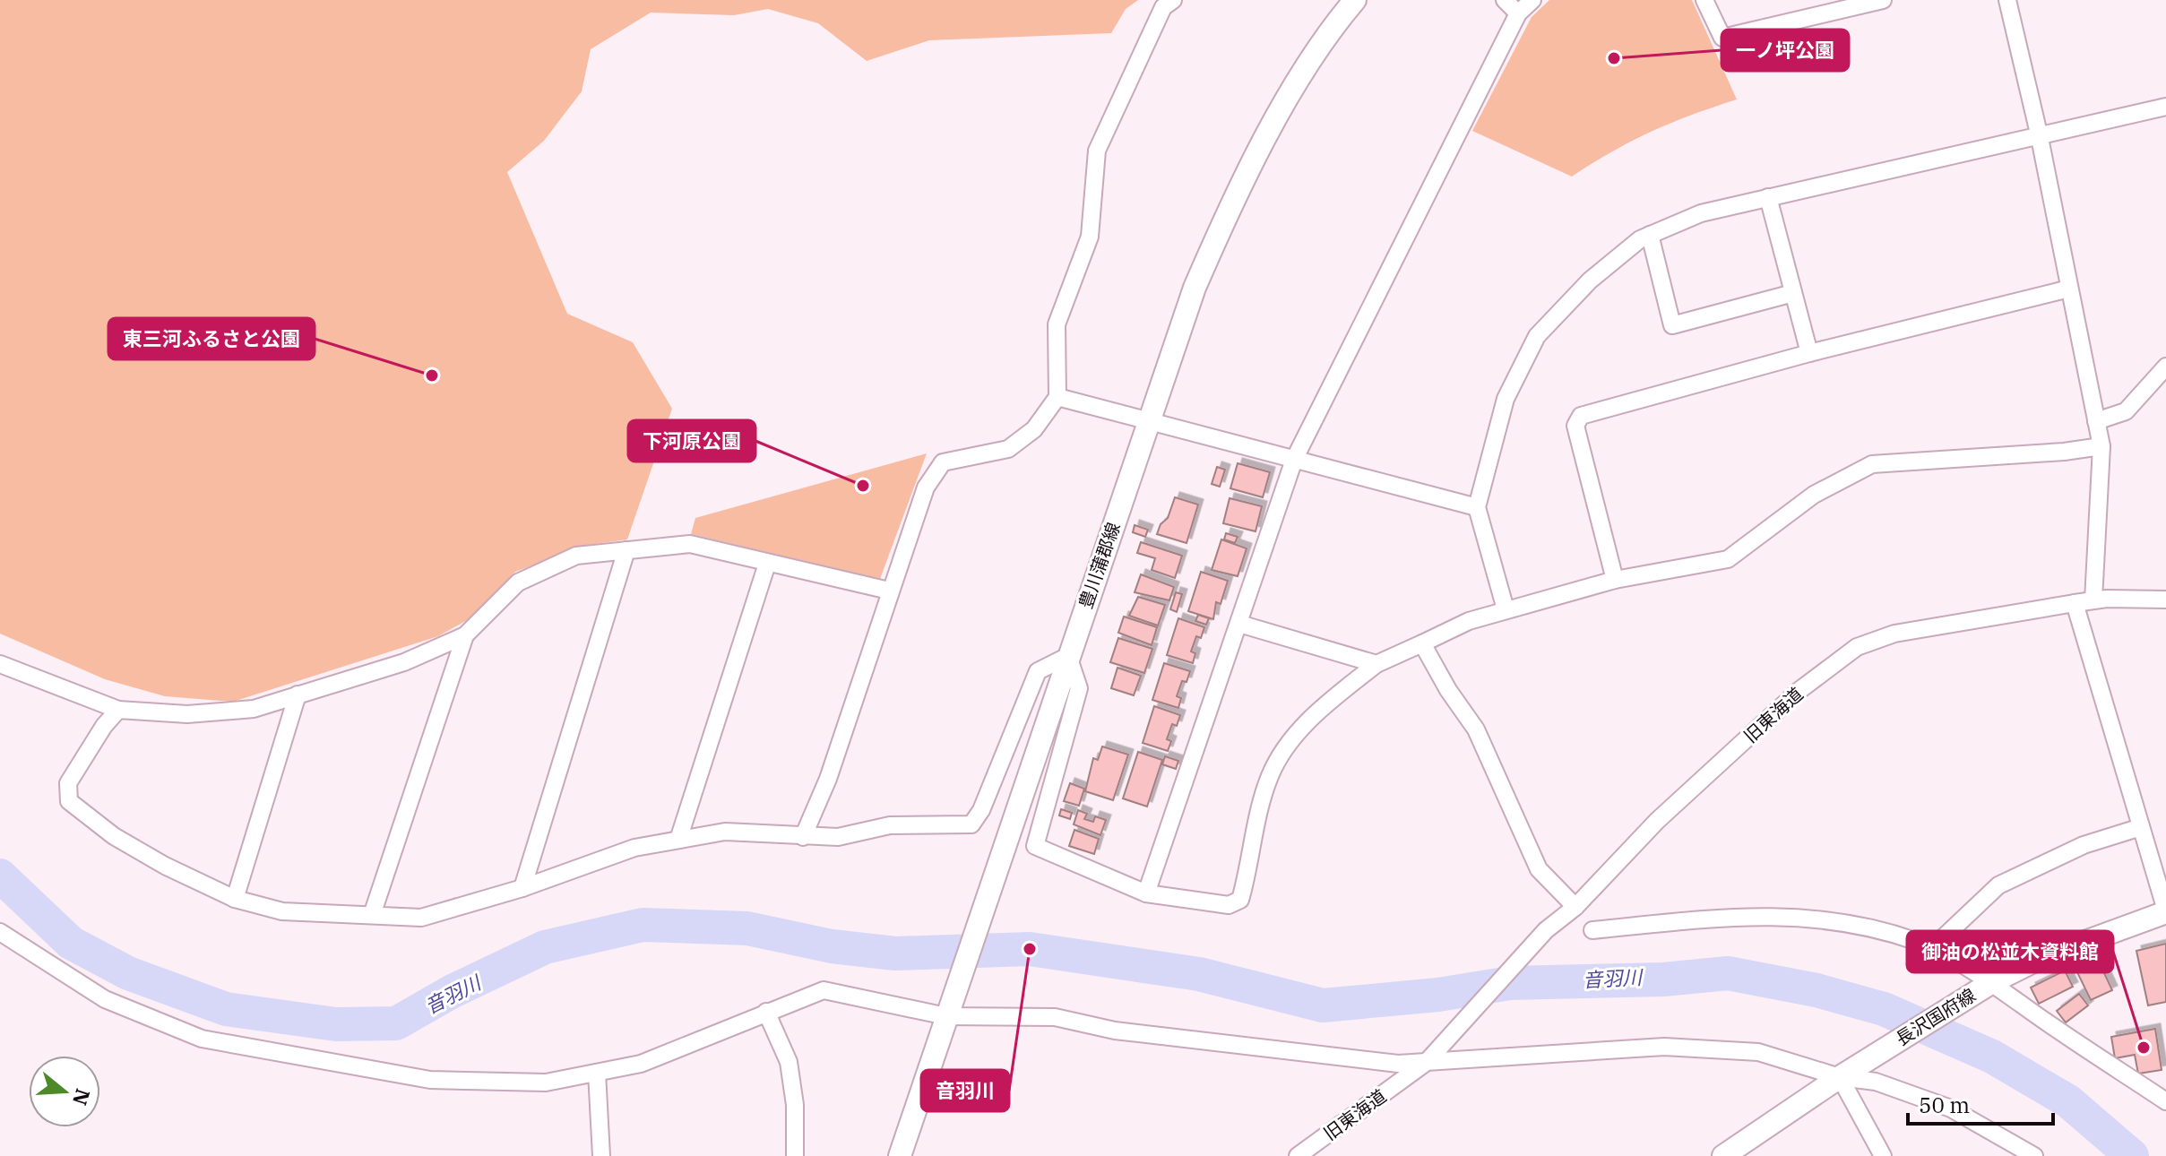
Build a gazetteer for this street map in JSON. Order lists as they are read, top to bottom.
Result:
{
  "streets": {
    "main road": ["豊川蒲郡線", "長沢国府線"],
    "street": ["旧東海道"]
  },
  "water": ["音羽川"],
  "places": [
    "一ノ坪公園",
    "東三河ふるさと公園",
    "下河原公園",
    "音羽川",
    "御油の松並木資料館"
  ],
  "scale_bar": "50 m",
  "north": "right"
}
